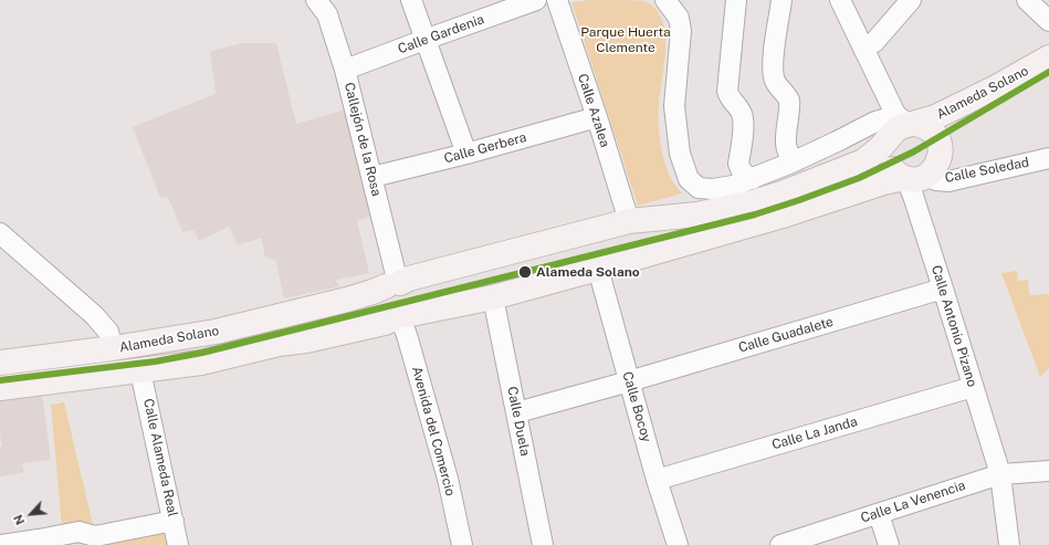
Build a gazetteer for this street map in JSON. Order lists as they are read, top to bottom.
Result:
{
  "streets": {
    "main road": ["Alameda Solano"],
    "street": [
      "Calle Gardenia",
      "Calle Azalea",
      "Callejón de la Rosa",
      "Calle Gerbera",
      "Calle Soledad",
      "Calle Antonio Pizano",
      "Calle Guadalete",
      "Calle Bocoy",
      "Calle Duela",
      "Avenida del Comercio",
      "Calle La Janda",
      "Calle Alameda Real",
      "Calle La Venencia"
    ]
  },
  "crossings": [
    ["Calle Gardenia", "Callejón de la Rosa"],
    ["Alameda Solano", "Calle Azalea"],
    ["Alameda Solano", "Callejón de la Rosa"],
    ["Alameda Solano", "Calle Soledad"],
    ["Alameda Solano", "Calle Antonio Pizano"],
    ["Alameda Solano", "Calle Bocoy"],
    ["Alameda Solano", "Calle Duela"],
    ["Alameda Solano", "Avenida del Comercio"],
    ["Alameda Solano", "Calle Alameda Real"],
    ["Calle Azalea", "Calle Gerbera"],
    ["Callejón de la Rosa", "Calle Gerbera"],
    ["Calle Soledad", "Calle Antonio Pizano"],
    ["Calle Antonio Pizano", "Calle Guadalete"],
    ["Calle Antonio Pizano", "Calle La Janda"],
    ["Calle Antonio Pizano", "Calle La Venencia"],
    ["Calle Guadalete", "Calle Bocoy"],
    ["Calle Guadalete", "Calle Duela"],
    ["Calle Bocoy", "Calle La Janda"]
  ],
  "parks": ["Parque Huerta Clemente"],
  "places": ["Alameda Solano"],
  "north": "bottom left"
}
